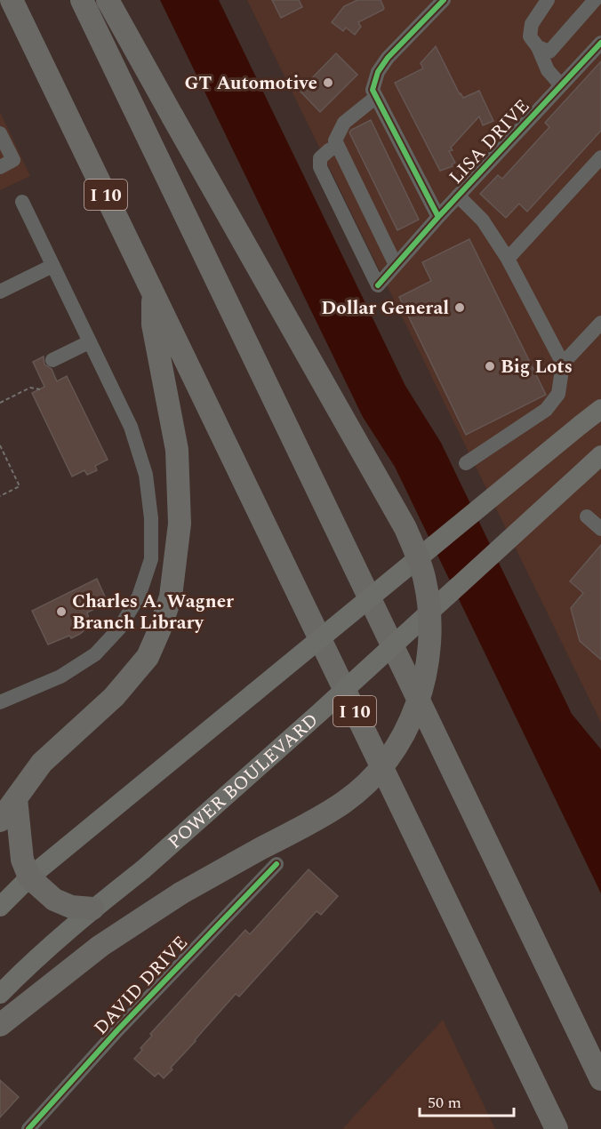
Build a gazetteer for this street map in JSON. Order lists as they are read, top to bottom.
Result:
{
  "streets": {
    "highway": ["I 10"],
    "main road": ["POWER BOULEVARD"],
    "street": ["LISA DRIVE", "DAVID DRIVE"]
  },
  "places": [
    "GT Automotive",
    "Dollar General",
    "Big Lots",
    "Charles A. Wagner Branch Library"
  ],
  "scale_bar": "50 m"
}
